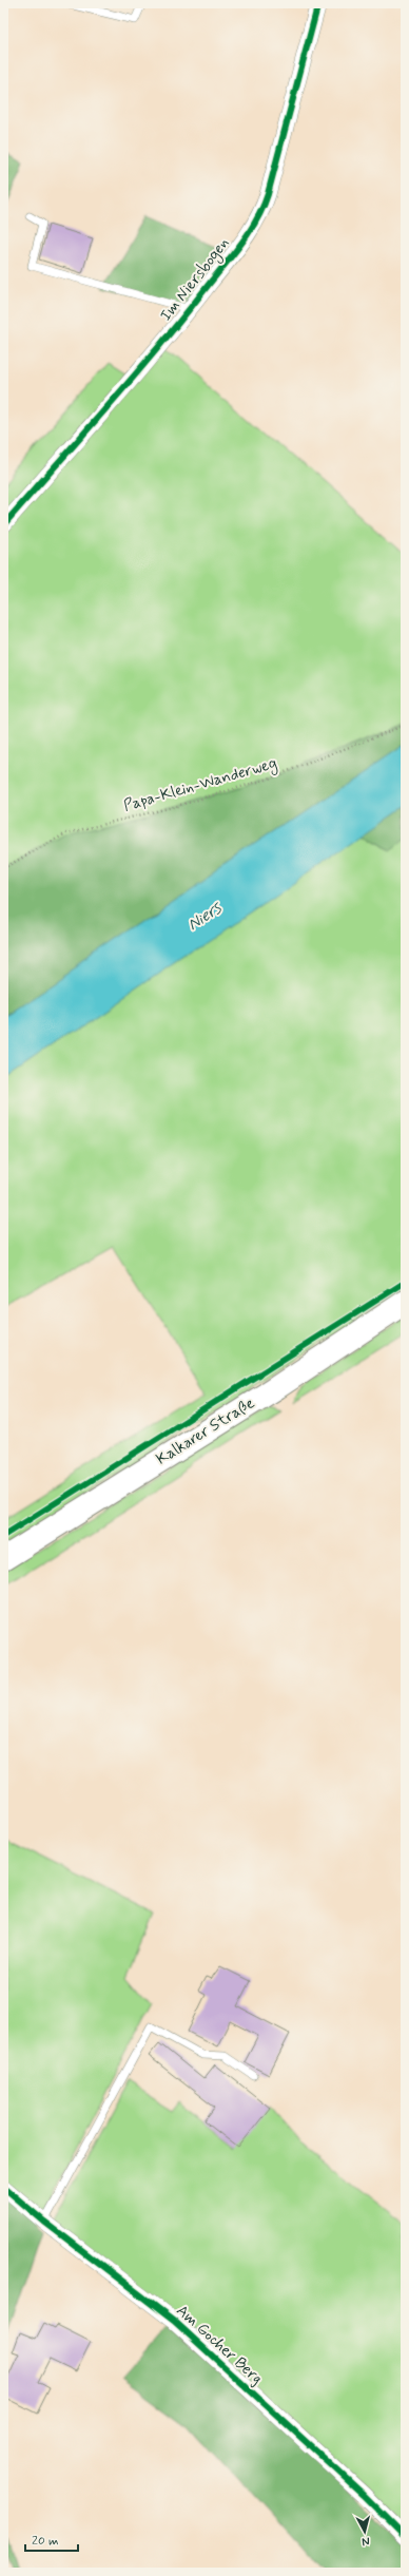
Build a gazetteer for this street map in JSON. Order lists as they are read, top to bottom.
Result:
{
  "streets": {
    "main road": ["Kalkarer Straße"],
    "street": ["Im Niersbogen", "Am Gocher Berg"],
    "path": ["Papa-Klein-Wanderweg"]
  },
  "water": ["Niers"],
  "scale_bar": "20 m",
  "north": "bottom"
}
